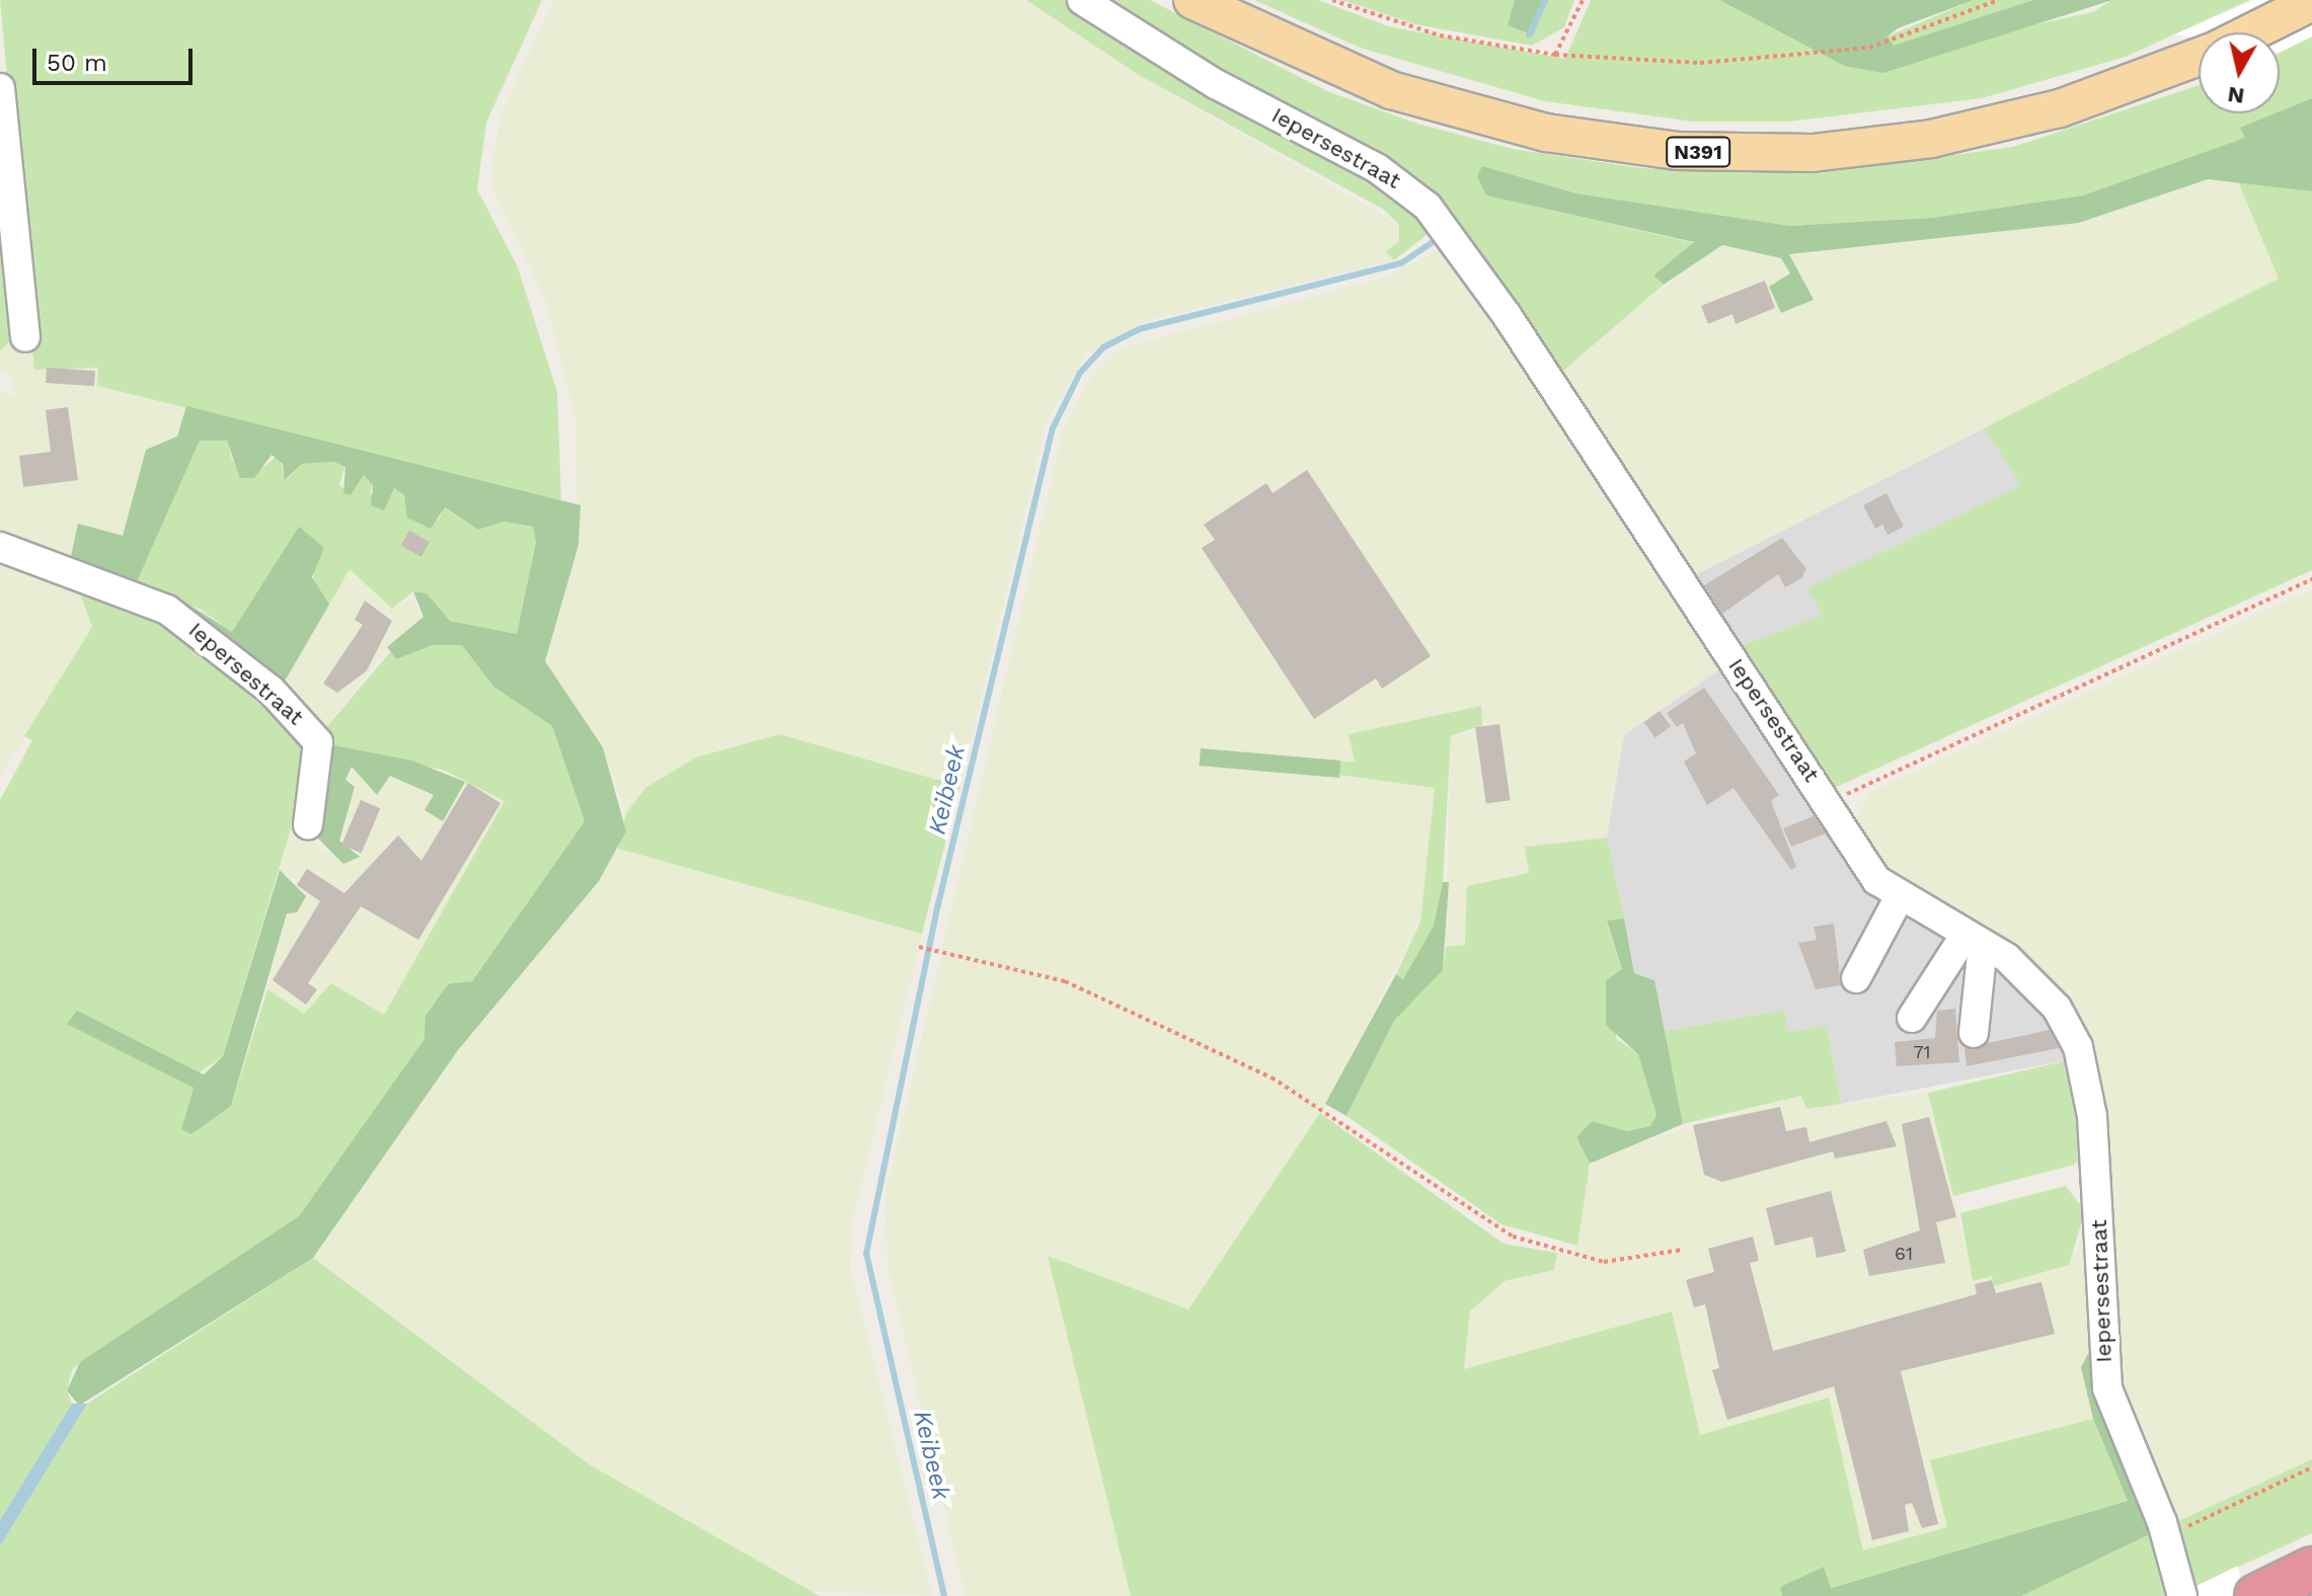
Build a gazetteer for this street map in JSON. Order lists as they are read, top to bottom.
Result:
{
  "streets": {
    "main road": ["N391"],
    "street": ["Iepersestraat"]
  },
  "water": ["Keibeek"],
  "house_numbers": ["71", "61"],
  "scale_bar": "50 m",
  "north": "bottom"
}
